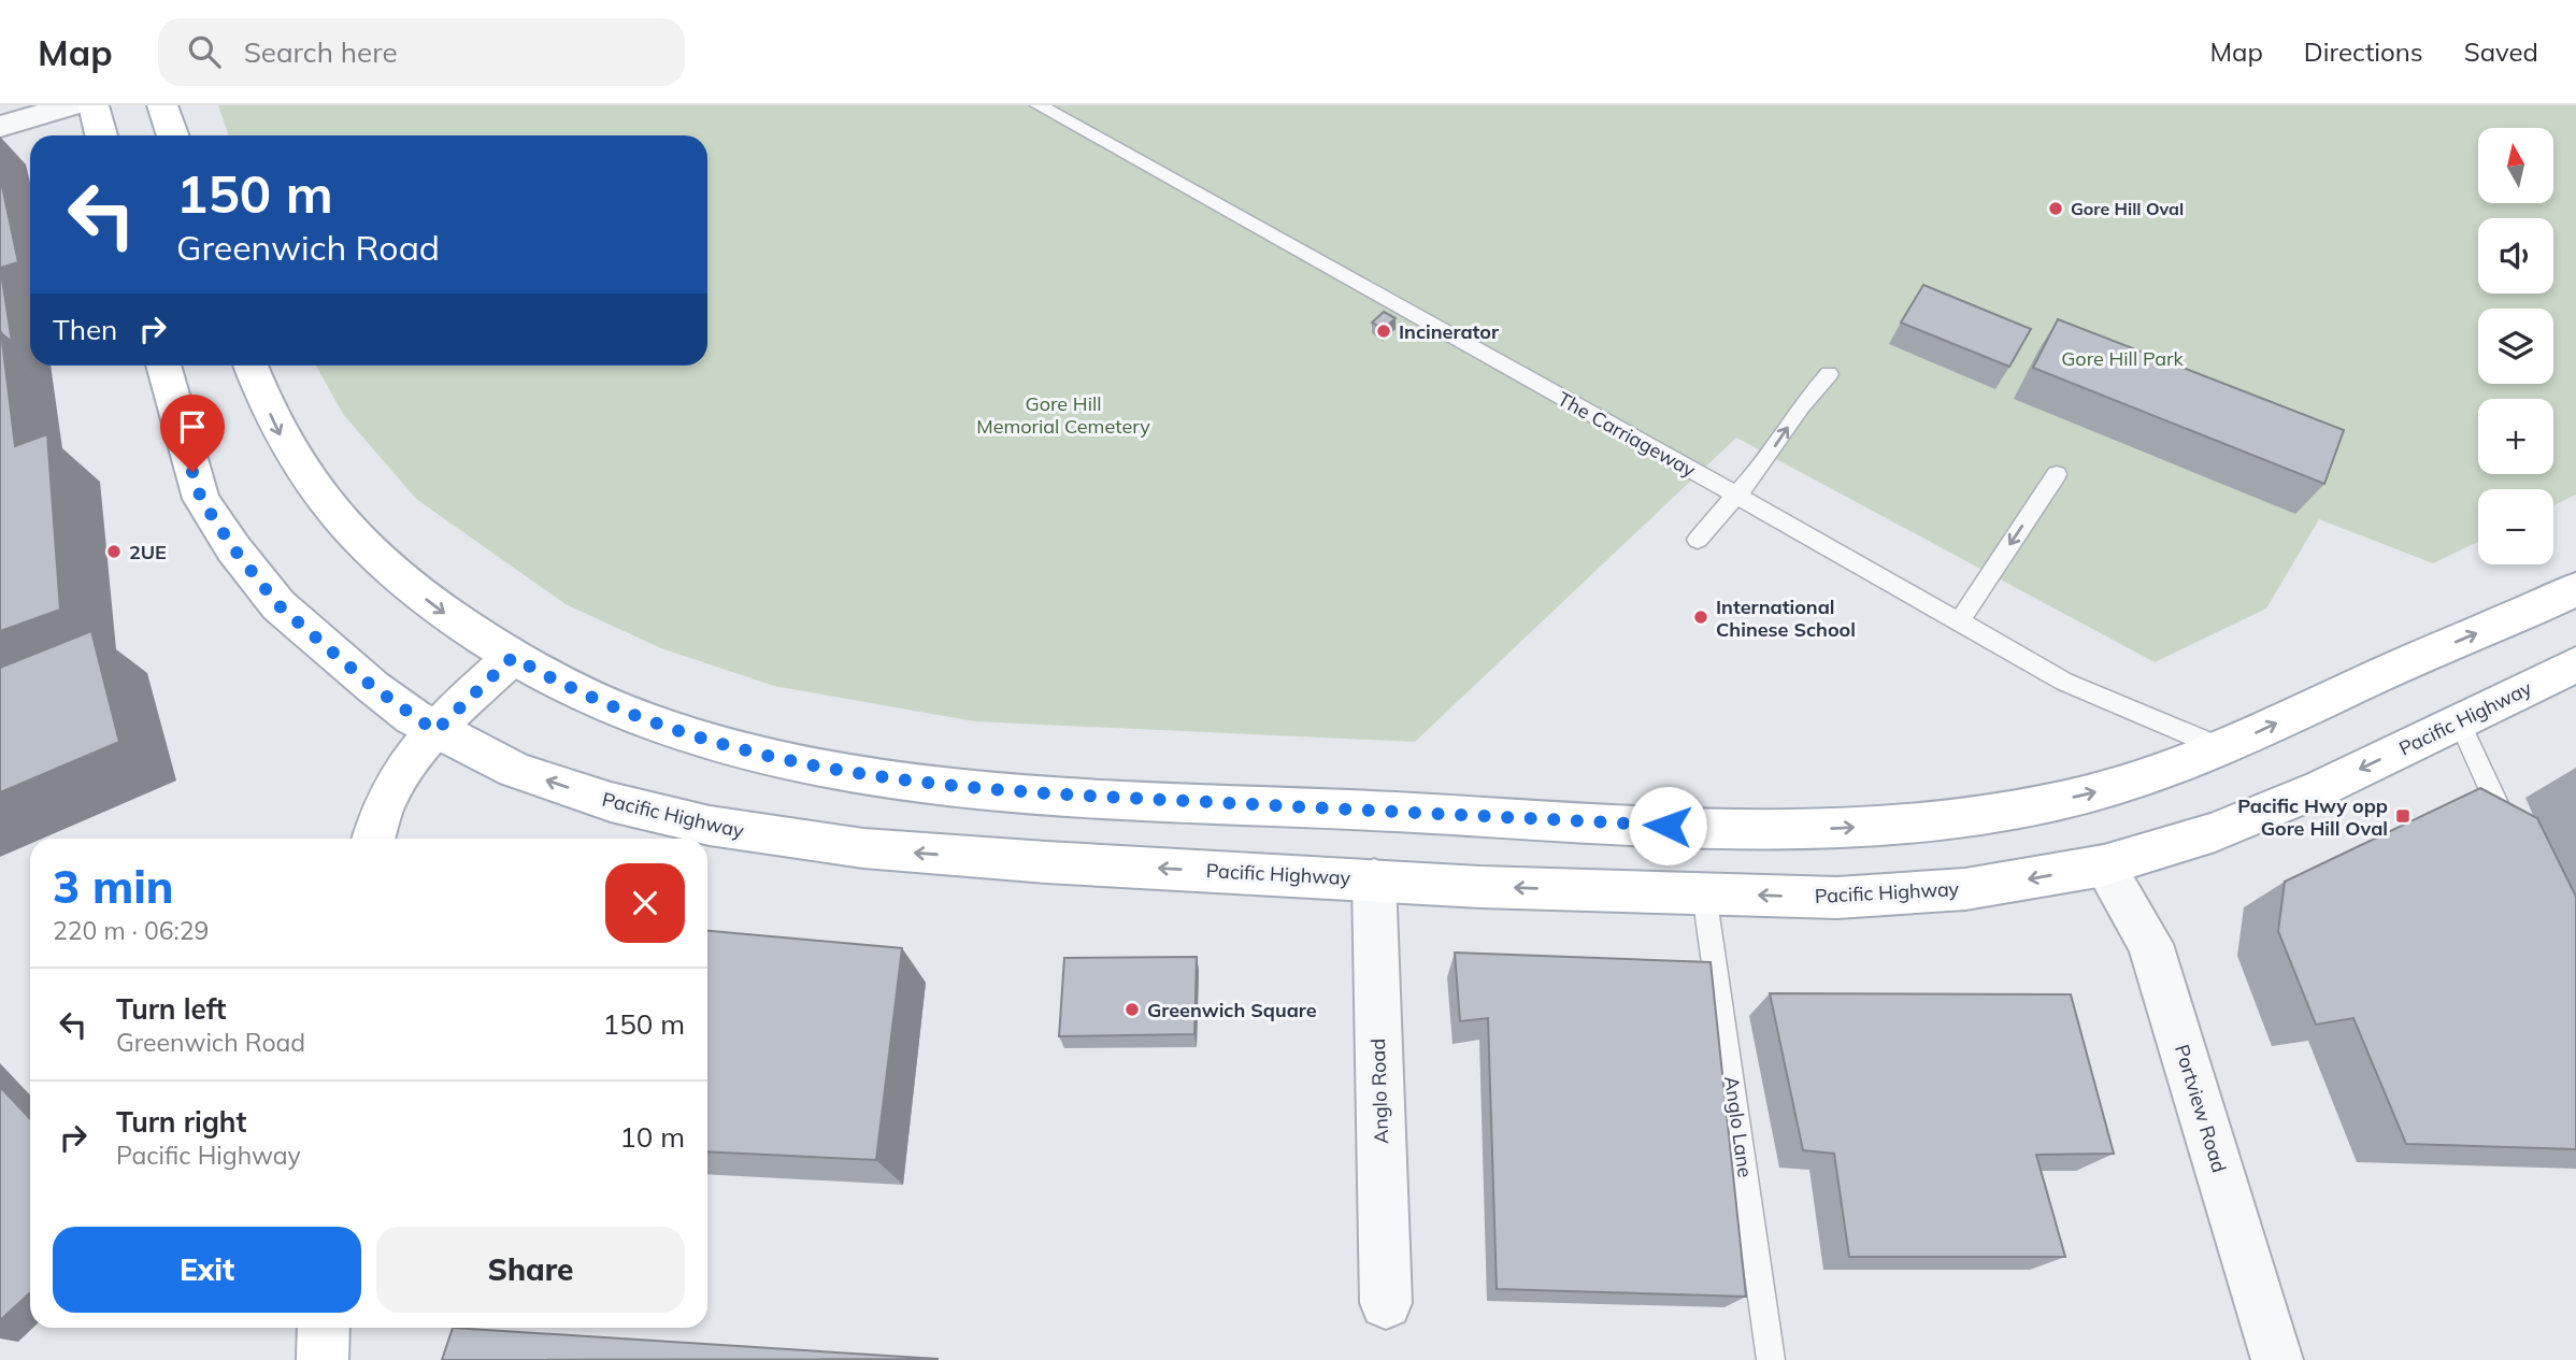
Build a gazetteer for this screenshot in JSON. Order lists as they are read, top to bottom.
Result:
{
  "streets": {
    "main road": ["Pacific Highway"],
    "street": ["Anglo Road", "Portview Road"],
    "lane": ["The Carriageway", "Anglo Lane"]
  },
  "crossings": [
    ["Pacific Highway", "Anglo Road"],
    ["Pacific Highway", "Portview Road"],
    ["Pacific Highway", "Anglo Lane"]
  ],
  "parks": ["Gore Hill Park", "Gore Hill Memorial Cemetery"],
  "places": {
    "other": [
      "Gore Hill Oval",
      "Incinerator",
      "2UE",
      "International Chinese School",
      "Greenwich Square"
    ],
    "transit": ["Pacific Hwy opp Gore Hill Oval"]
  },
  "north": "top",
  "page": {
    "header": "Map",
    "search": "Search here",
    "nav": ["Map", "Directions", "Saved"],
    "map_buttons": ["+", "−"],
    "turn": ["150 m", "Greenwich Road"],
    "then": "Then",
    "heading": ["3 min", "220 m · 06:29"],
    "list": [
      {
        "name": "Turn left",
        "note": "Greenwich Road",
        "value": "150 m"
      },
      {
        "name": "Turn right",
        "note": "Pacific Highway",
        "value": "10 m"
      }
    ],
    "buttons": ["Exit", "Share"]
  }
}
